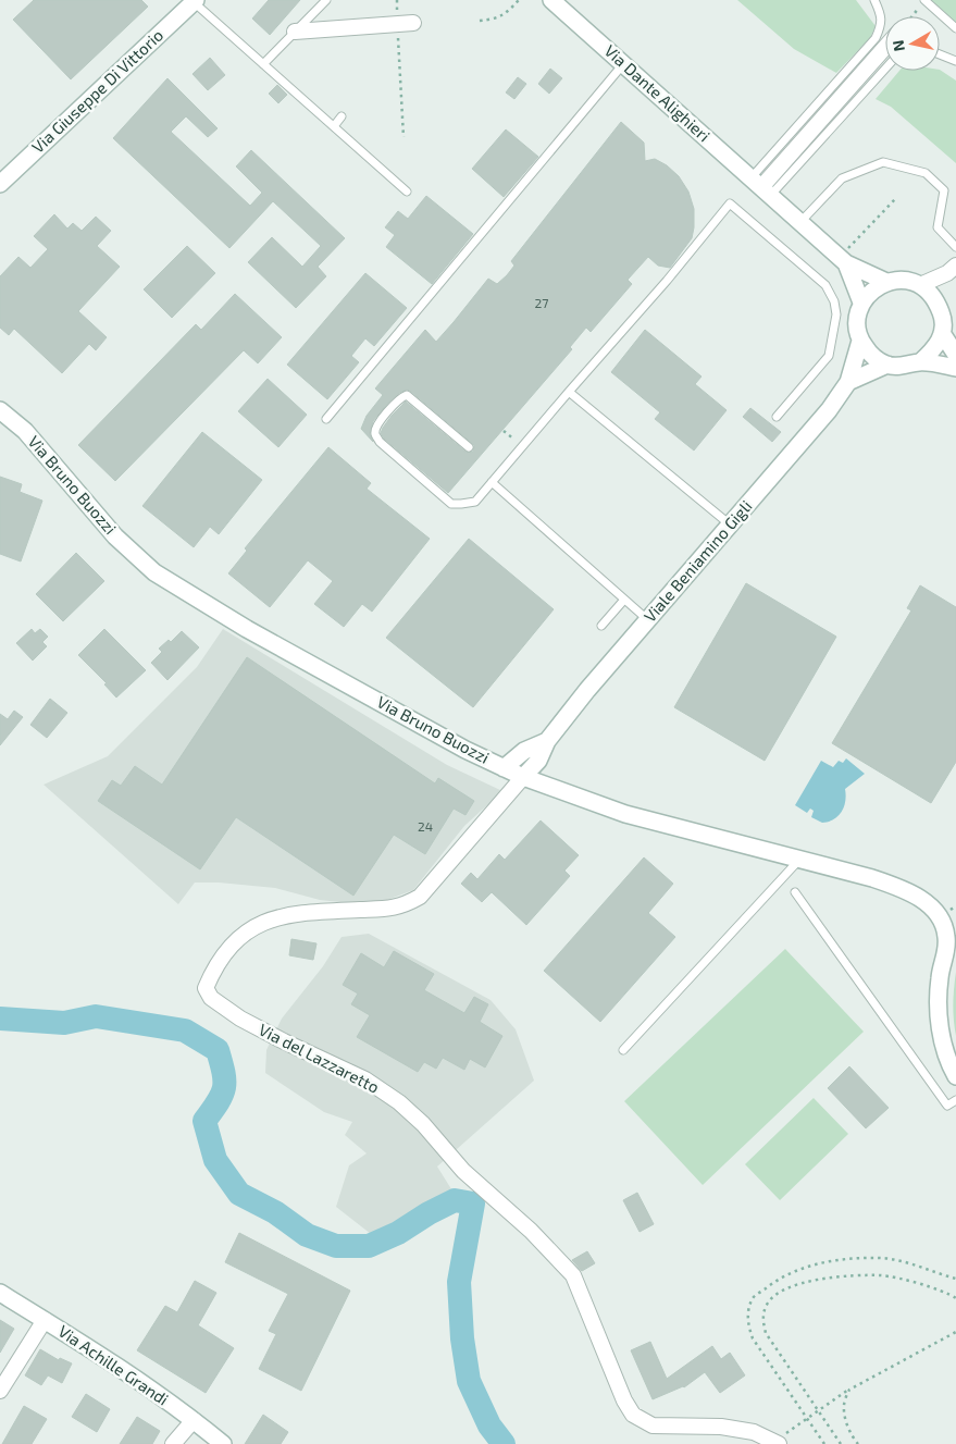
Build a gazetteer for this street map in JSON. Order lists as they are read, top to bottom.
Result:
{
  "streets": {
    "street": [
      "Via Giuseppe Di Vittorio",
      "Via Dante Alighieri",
      "Via Bruno Buozzi",
      "Viale Beniamino Gigli",
      "Via del Lazzaretto",
      "Via Achille Grandi"
    ]
  },
  "crossings": [
    ["Via Dante Alighieri", "Viale Beniamino Gigli"],
    ["Via Bruno Buozzi", "Viale Beniamino Gigli"],
    ["Via Bruno Buozzi", "Via del Lazzaretto"],
    ["Viale Beniamino Gigli", "Via del Lazzaretto"]
  ],
  "house_numbers": ["27", "24"],
  "north": "left"
}
